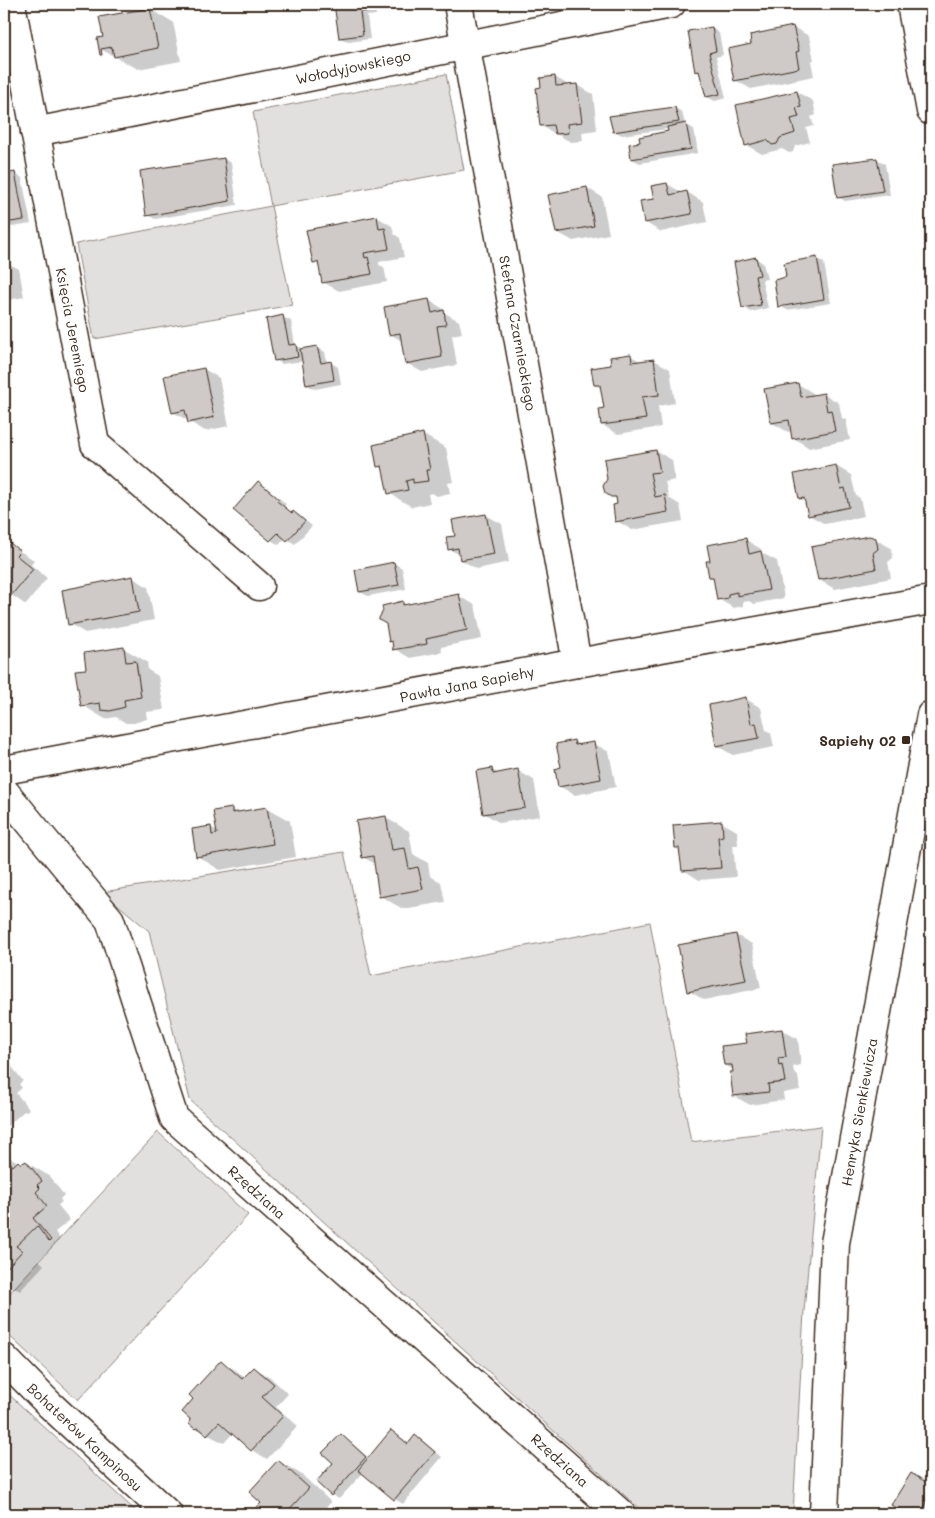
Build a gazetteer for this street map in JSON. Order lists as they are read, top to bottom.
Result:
{
  "streets": {
    "street": [
      "Wołodyjowskiego",
      "Księcia Jeremiego",
      "Stefana Czarnieckiego",
      "Pawła Jana Sapiehy",
      "Henryka Sienkiewicza",
      "Rzędziana",
      "Bohaterów Kampinosu"
    ]
  },
  "crossings": [
    ["Wołodyjowskiego", "Księcia Jeremiego"],
    ["Wołodyjowskiego", "Stefana Czarnieckiego"],
    ["Stefana Czarnieckiego", "Pawła Jana Sapiehy"]
  ],
  "places": {
    "transit": ["Sapiehy 02"]
  }
}
